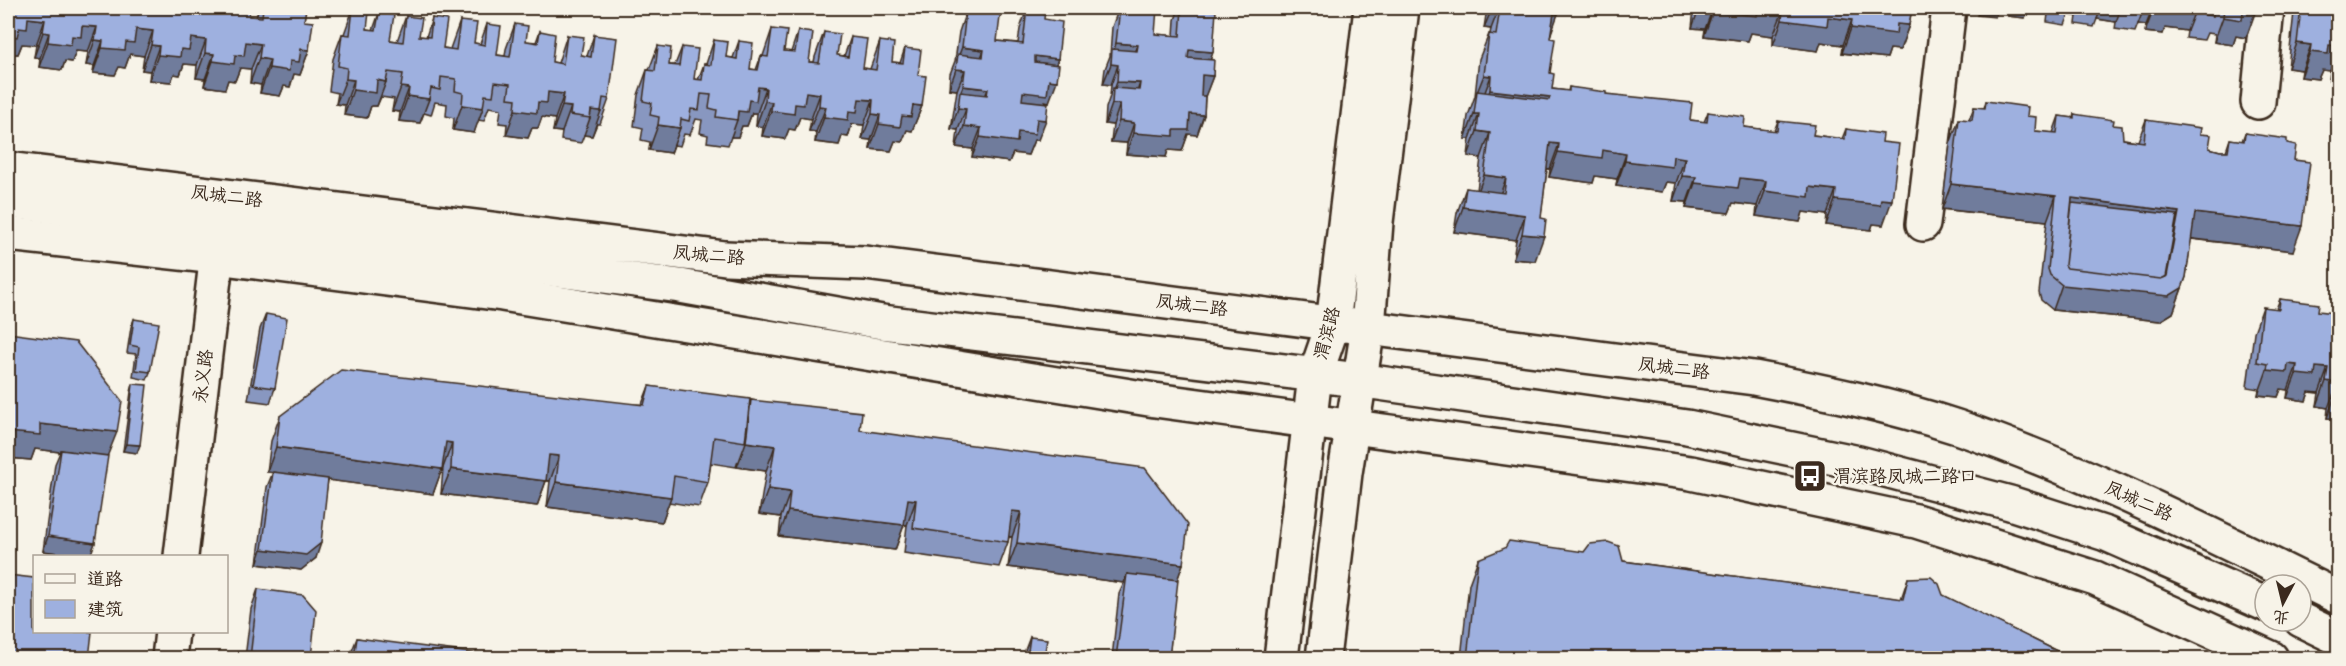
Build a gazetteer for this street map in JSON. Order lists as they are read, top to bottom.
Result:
{
  "streets": {
    "main road": ["凤城二路", "渭滨路", "永义路"]
  },
  "crossings": [
    ["凤城二路", "渭滨路"],
    ["凤城二路", "永义路"]
  ],
  "places": {
    "bus stop": ["渭滨路凤城二路口"]
  },
  "legend": ["道路", "建筑"],
  "north": "bottom"
}
